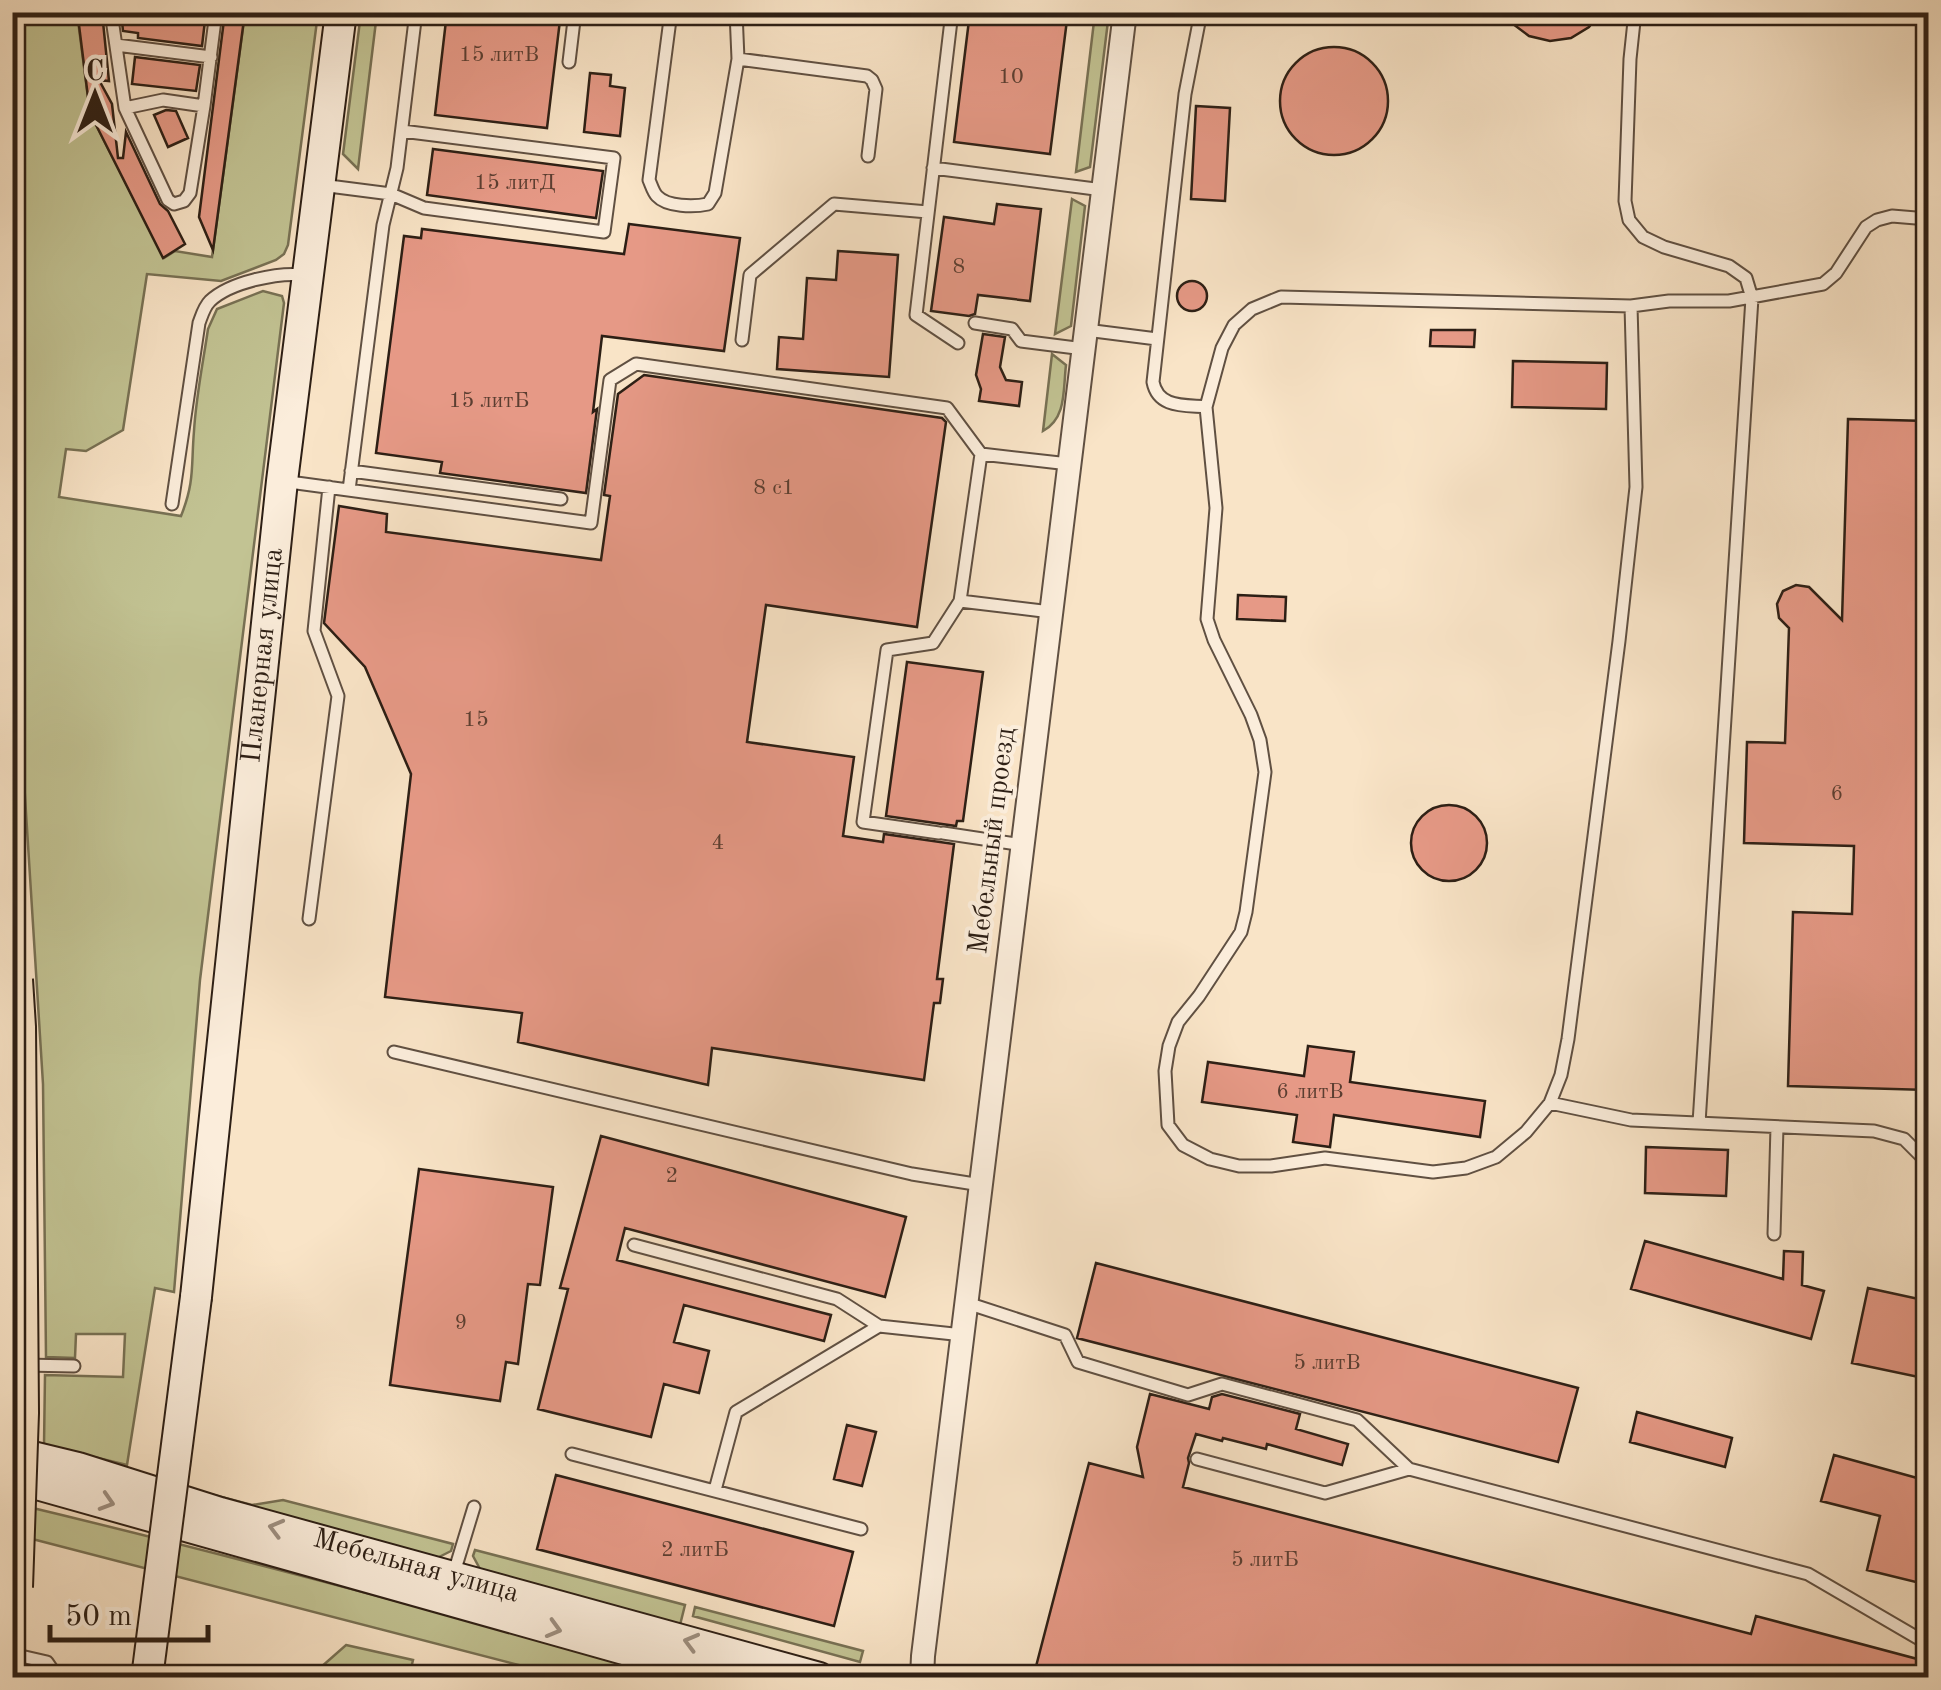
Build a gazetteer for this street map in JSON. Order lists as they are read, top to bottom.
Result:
{
  "streets": {
    "main road": ["Планерная улица", "Мебельная улица"],
    "street": ["Мебельный проезд"]
  },
  "house_numbers": [
    "15 литВ",
    "10",
    "15 литД",
    "8",
    "15 литБ",
    "8 с1",
    "15",
    "6",
    "4",
    "6 литВ",
    "2",
    "9",
    "5 литВ",
    "2 литБ",
    "5 литБ"
  ],
  "scale_bar": "50 m",
  "north": "top"
}
